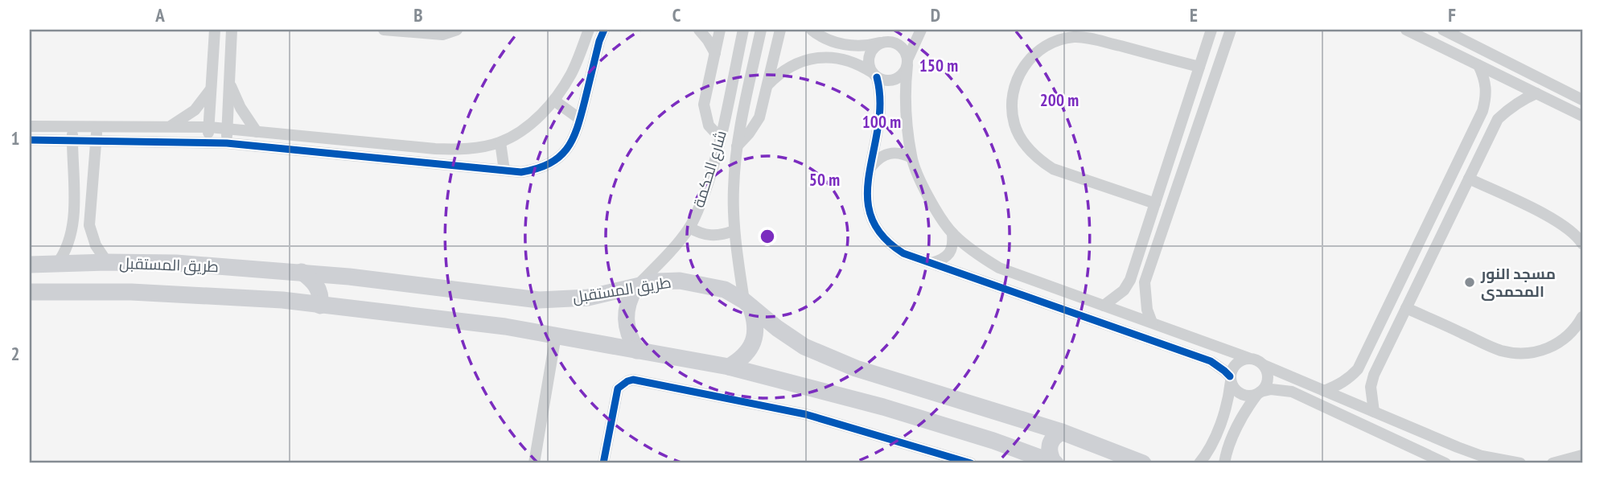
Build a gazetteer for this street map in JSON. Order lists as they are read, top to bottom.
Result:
{
  "streets": {
    "main road": ["طريق المستقبل"],
    "street": ["شارع الحكمة"]
  },
  "crossings": [
    ["شارع الحكمة", "طريق المستقبل"]
  ],
  "places": ["مسجد النور المحمدى"],
  "grid": {
    "columns": [
      "A",
      "B",
      "C",
      "D",
      "E",
      "F"
    ],
    "rows": ["1", "2"]
  },
  "rings": [
    "150 m",
    "200 m",
    "100 m",
    "50 m"
  ]
}
